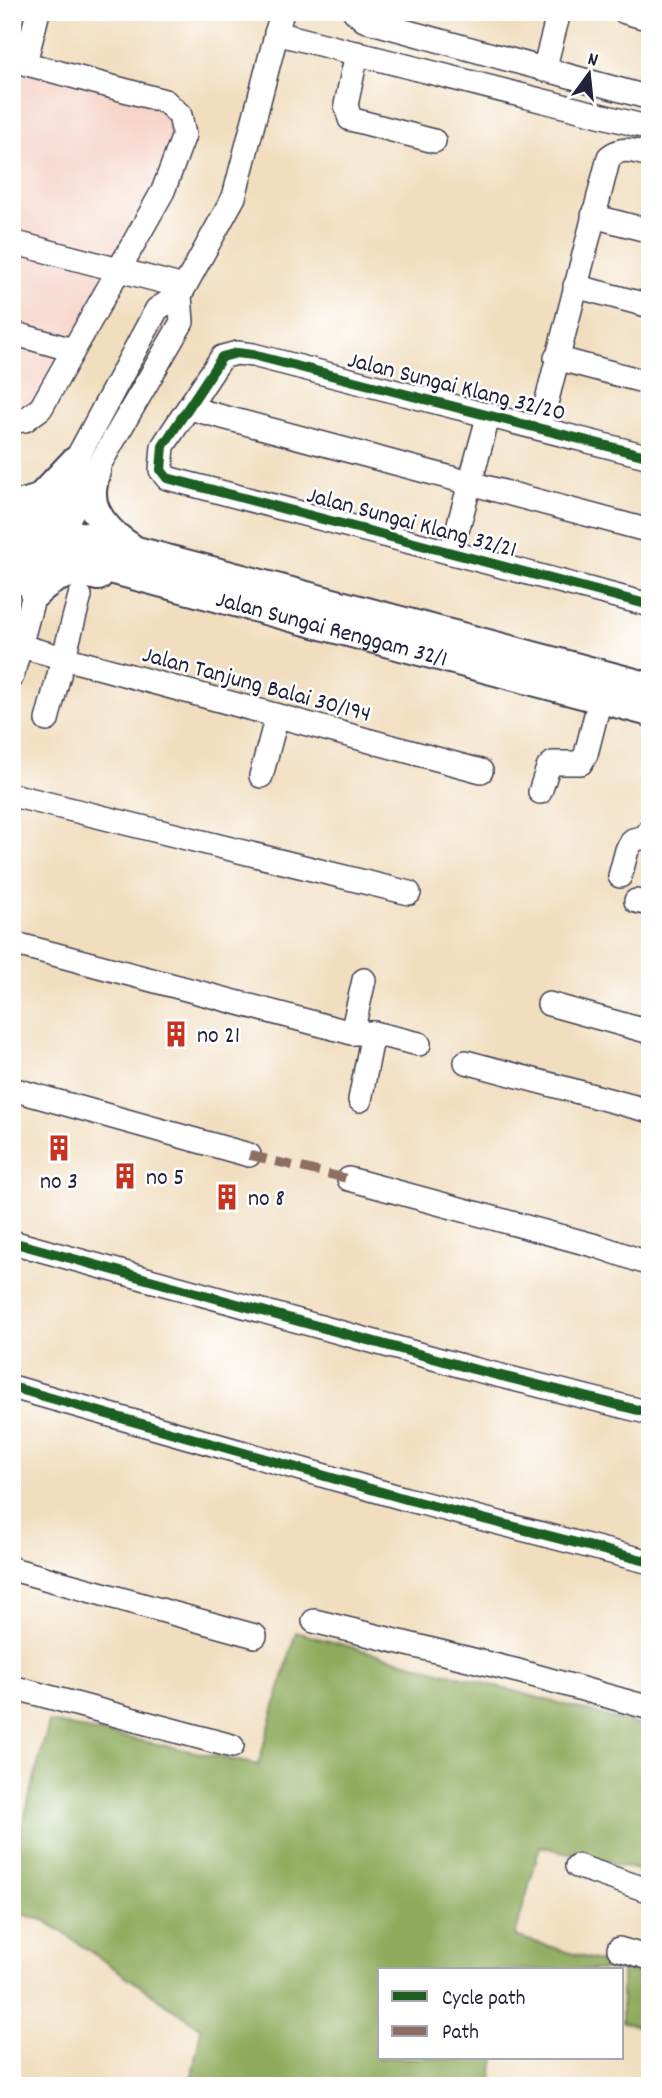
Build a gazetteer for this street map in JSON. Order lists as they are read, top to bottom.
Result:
{
  "streets": {
    "main road": ["Jalan Sungai Renggam 32/1"],
    "street": ["Jalan Sungai Klang 32/20", "Jalan Sungai Klang 32/21", "Jalan Tanjung Balai 30/194"]
  },
  "crossings": [
    ["Jalan Sungai Klang 32/20", "Jalan Sungai Klang 32/21"]
  ],
  "places": {
    "building": [
      "no 21",
      "no 3",
      "no 5",
      "no 8"
    ]
  },
  "legend": ["Cycle path", "Path"],
  "north": "top"
}
